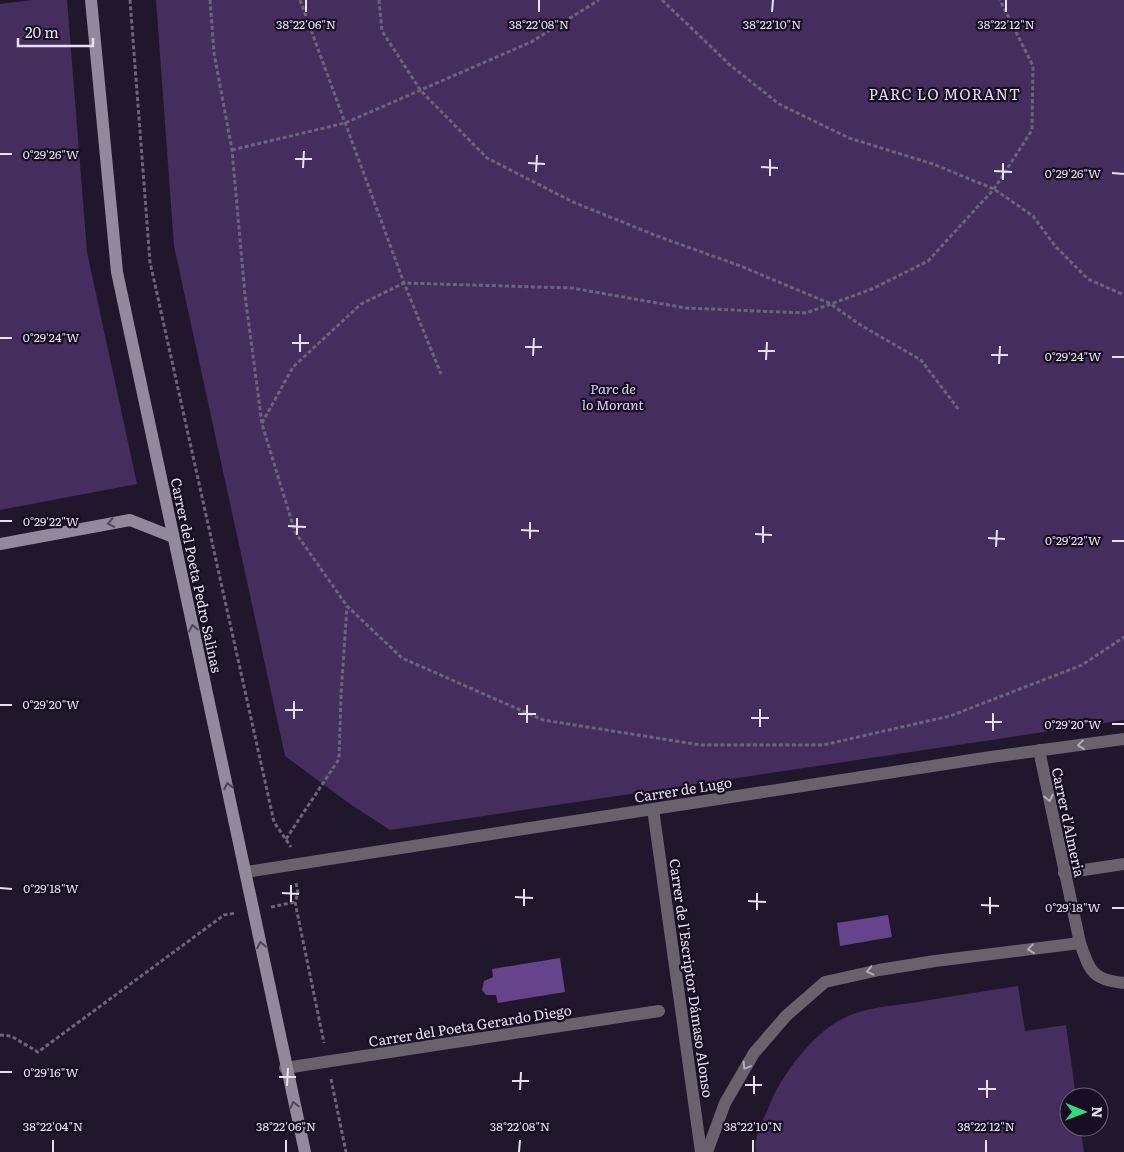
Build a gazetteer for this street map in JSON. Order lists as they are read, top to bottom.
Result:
{
  "streets": {
    "main road": ["Carrer del Poeta Pedro Salinas"],
    "street": [
      "Carrer de Lugo",
      "Carrer d'Almeria",
      "Carrer de l'Escriptor Dámaso Alonso",
      "Carrer del Poeta Gerardo Diego"
    ]
  },
  "crossings": [
    ["Carrer del Poeta Pedro Salinas", "Carrer de Lugo"],
    ["Carrer del Poeta Pedro Salinas", "Carrer del Poeta Gerardo Diego"],
    ["Carrer de Lugo", "Carrer d'Almeria"],
    ["Carrer de Lugo", "Carrer de l'Escriptor Dámaso Alonso"]
  ],
  "one_way": ["Carrer del Poeta Pedro Salinas", "Carrer d'Almeria"],
  "districts": ["PARC LO MORANT"],
  "parks": ["Parc de lo Morant"],
  "scale_bar": "20 m",
  "north": "right",
  "coordinates": [
    "38°22'06\"N",
    "38°22'08\"N",
    "38°22'10\"N",
    "38°22'12\"N",
    "0°29'26\"W",
    "0°29'24\"W",
    "0°29'22\"W",
    "0°29'20\"W",
    "0°29'18\"W",
    "0°29'16\"W",
    "38°22'04\"N"
  ]
}
